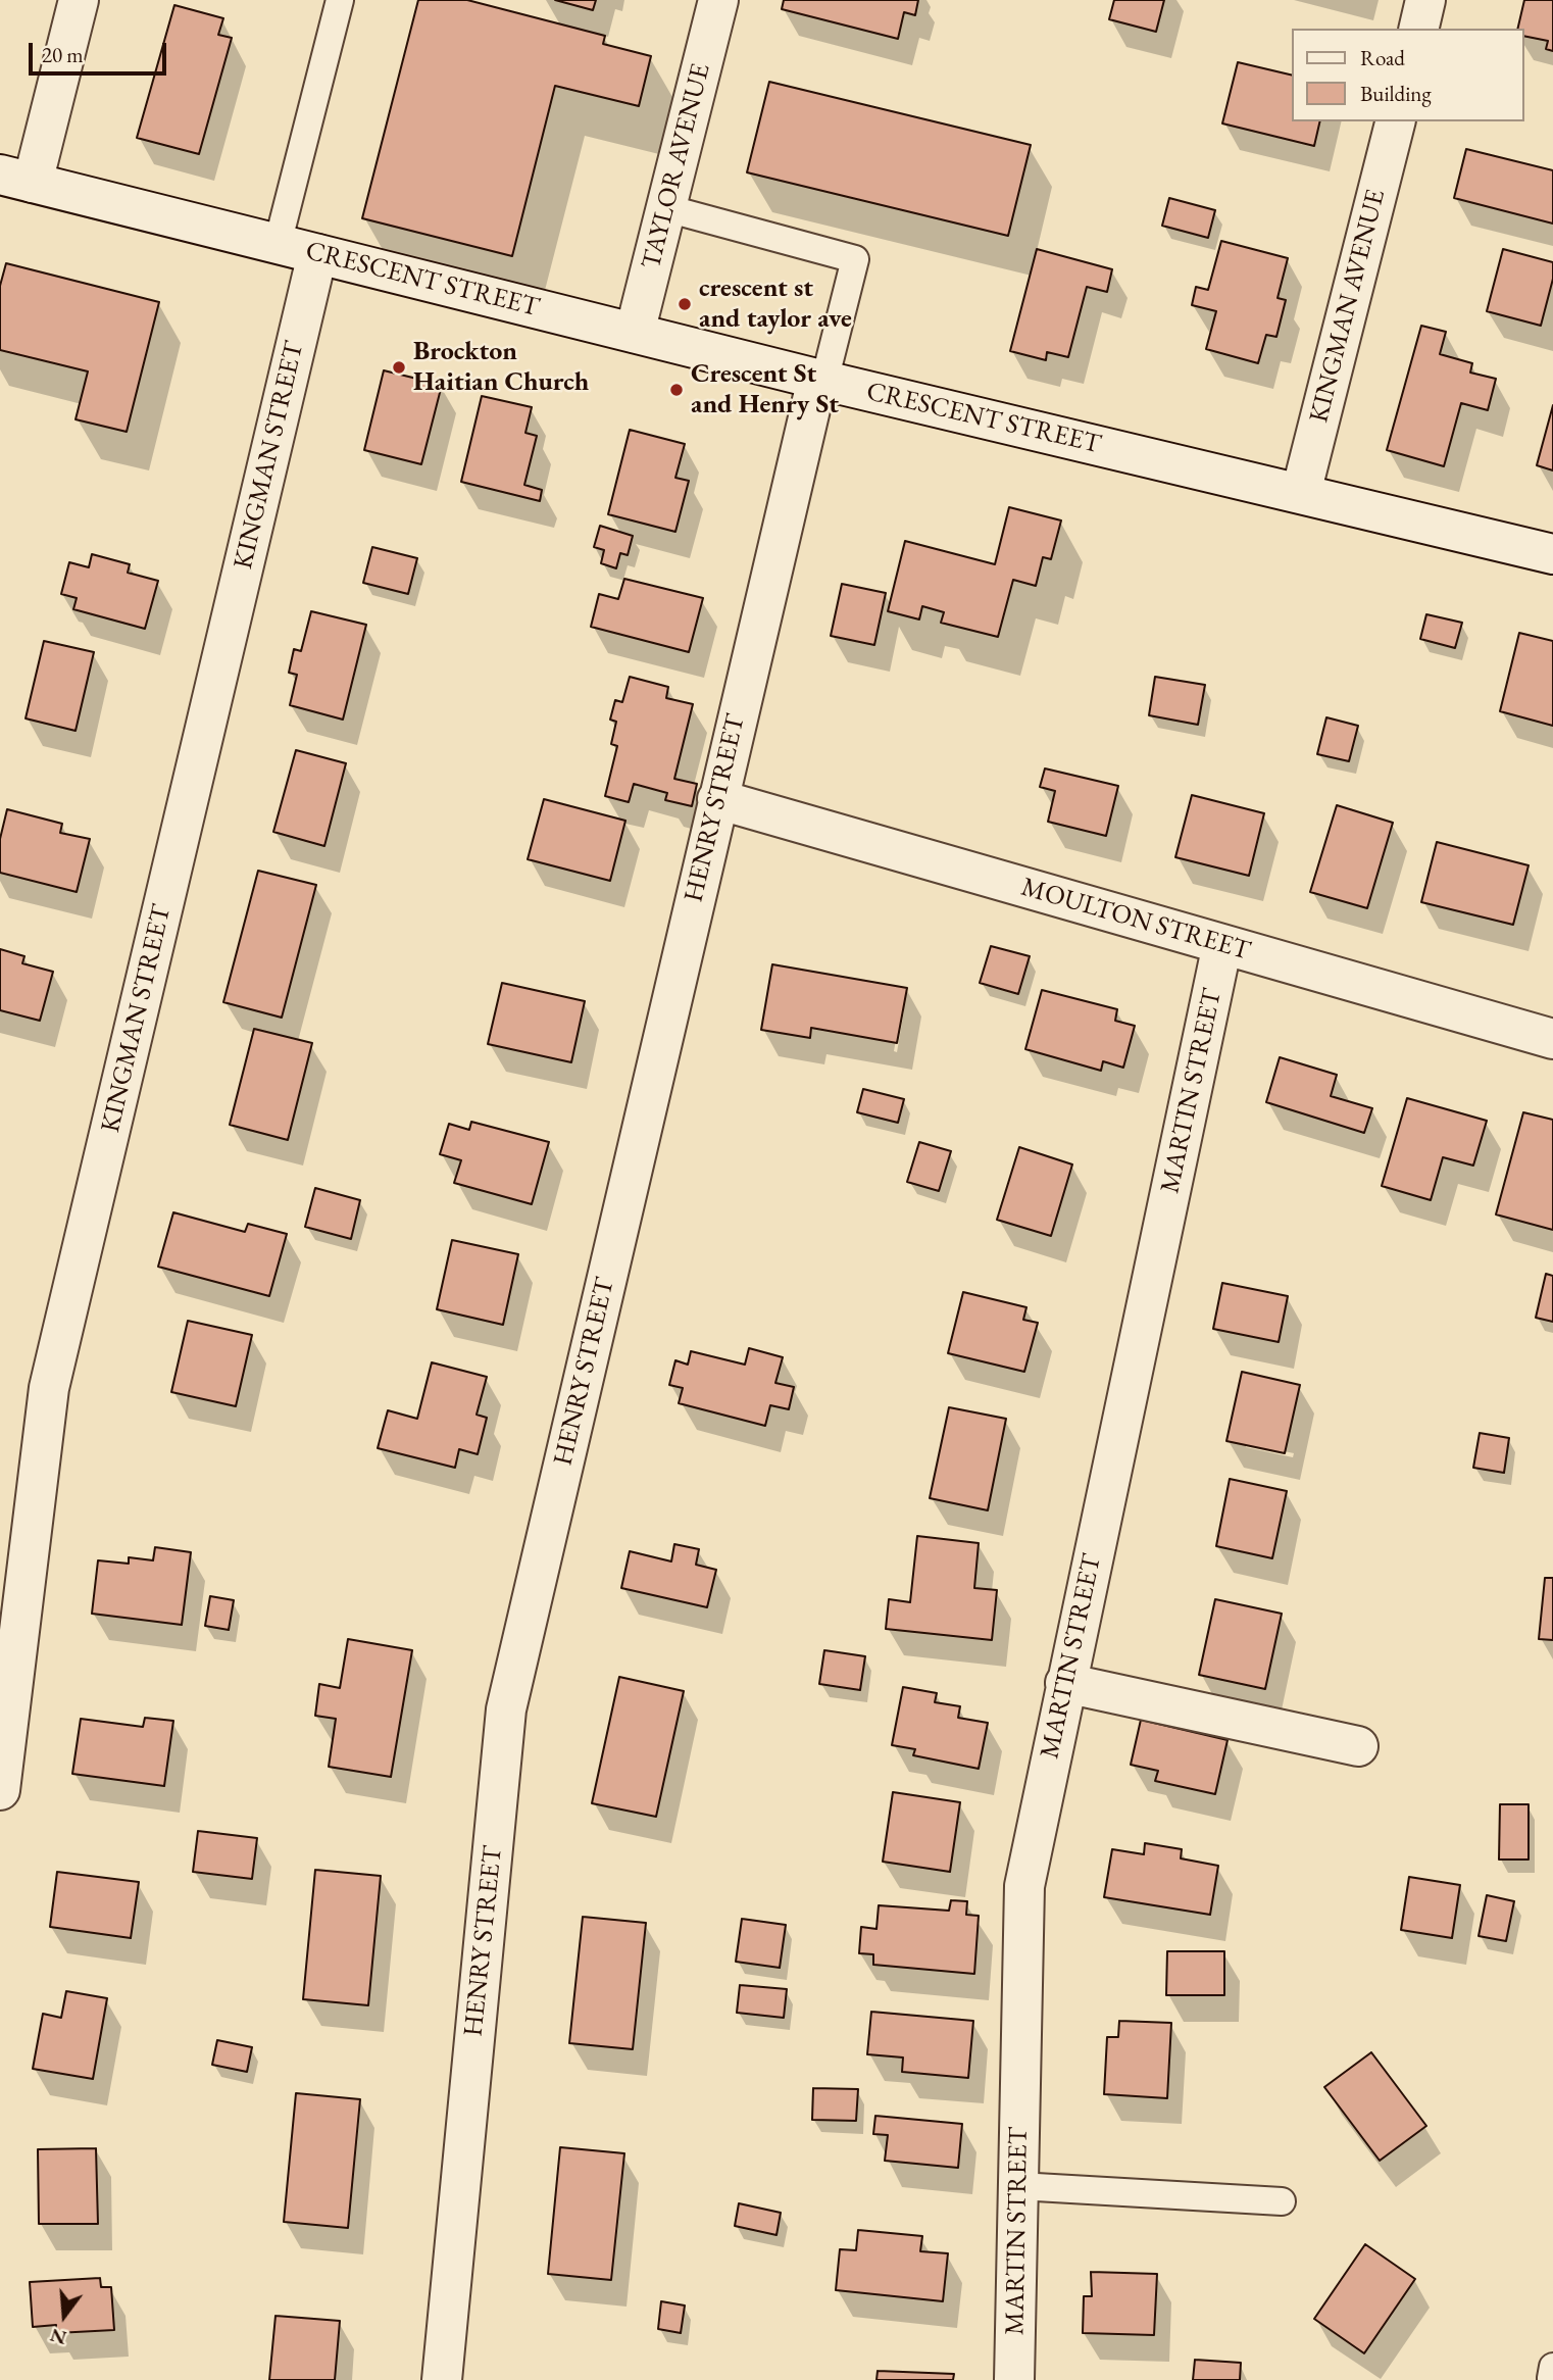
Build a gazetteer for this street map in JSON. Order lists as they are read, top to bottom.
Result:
{
  "streets": {
    "street": [
      "TAYLOR AVENUE",
      "CRESCENT STREET",
      "KINGMAN AVENUE",
      "KINGMAN STREET",
      "HENRY STREET",
      "MOULTON STREET",
      "MARTIN STREET"
    ]
  },
  "crossings": [
    ["TAYLOR AVENUE", "CRESCENT STREET"],
    ["CRESCENT STREET", "KINGMAN AVENUE"],
    ["CRESCENT STREET", "KINGMAN STREET"],
    ["CRESCENT STREET", "HENRY STREET"],
    ["HENRY STREET", "MOULTON STREET"],
    ["MOULTON STREET", "MARTIN STREET"]
  ],
  "places": ["crescent st and taylor ave", "Brockton Haitian Church", "Crescent St and Henry St"],
  "legend": ["Road", "Building"],
  "scale_bar": "20 m",
  "north": "bottom"
}
